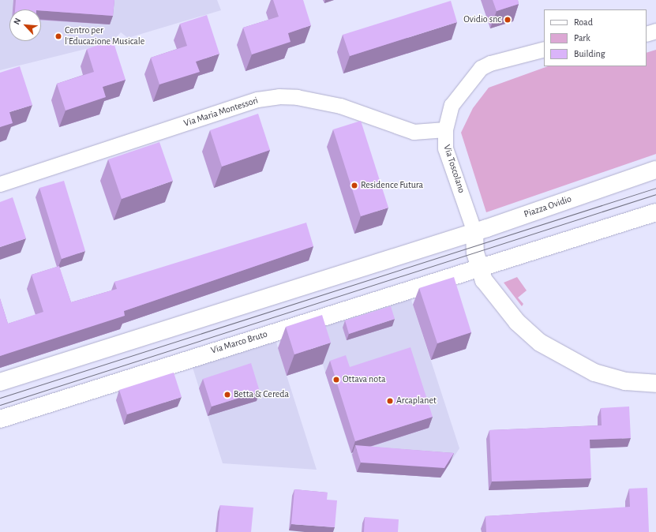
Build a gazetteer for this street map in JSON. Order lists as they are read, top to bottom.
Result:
{
  "streets": {
    "main road": ["Piazza Ovidio", "Via Marco Bruto"],
    "street": ["Via Maria Montessori", "Via Toscolano"]
  },
  "crossings": [
    ["Via Maria Montessori", "Via Toscolano"],
    ["Via Toscolano", "Piazza Ovidio"]
  ],
  "places": [
    "Ovidio snc",
    "Centro per l'Educazione Musicale",
    "Residence Futura",
    "Ottava nota",
    "Betta & Cereda",
    "Arcaplanet"
  ],
  "legend": ["Road", "Park", "Building"],
  "north": "top left"
}
